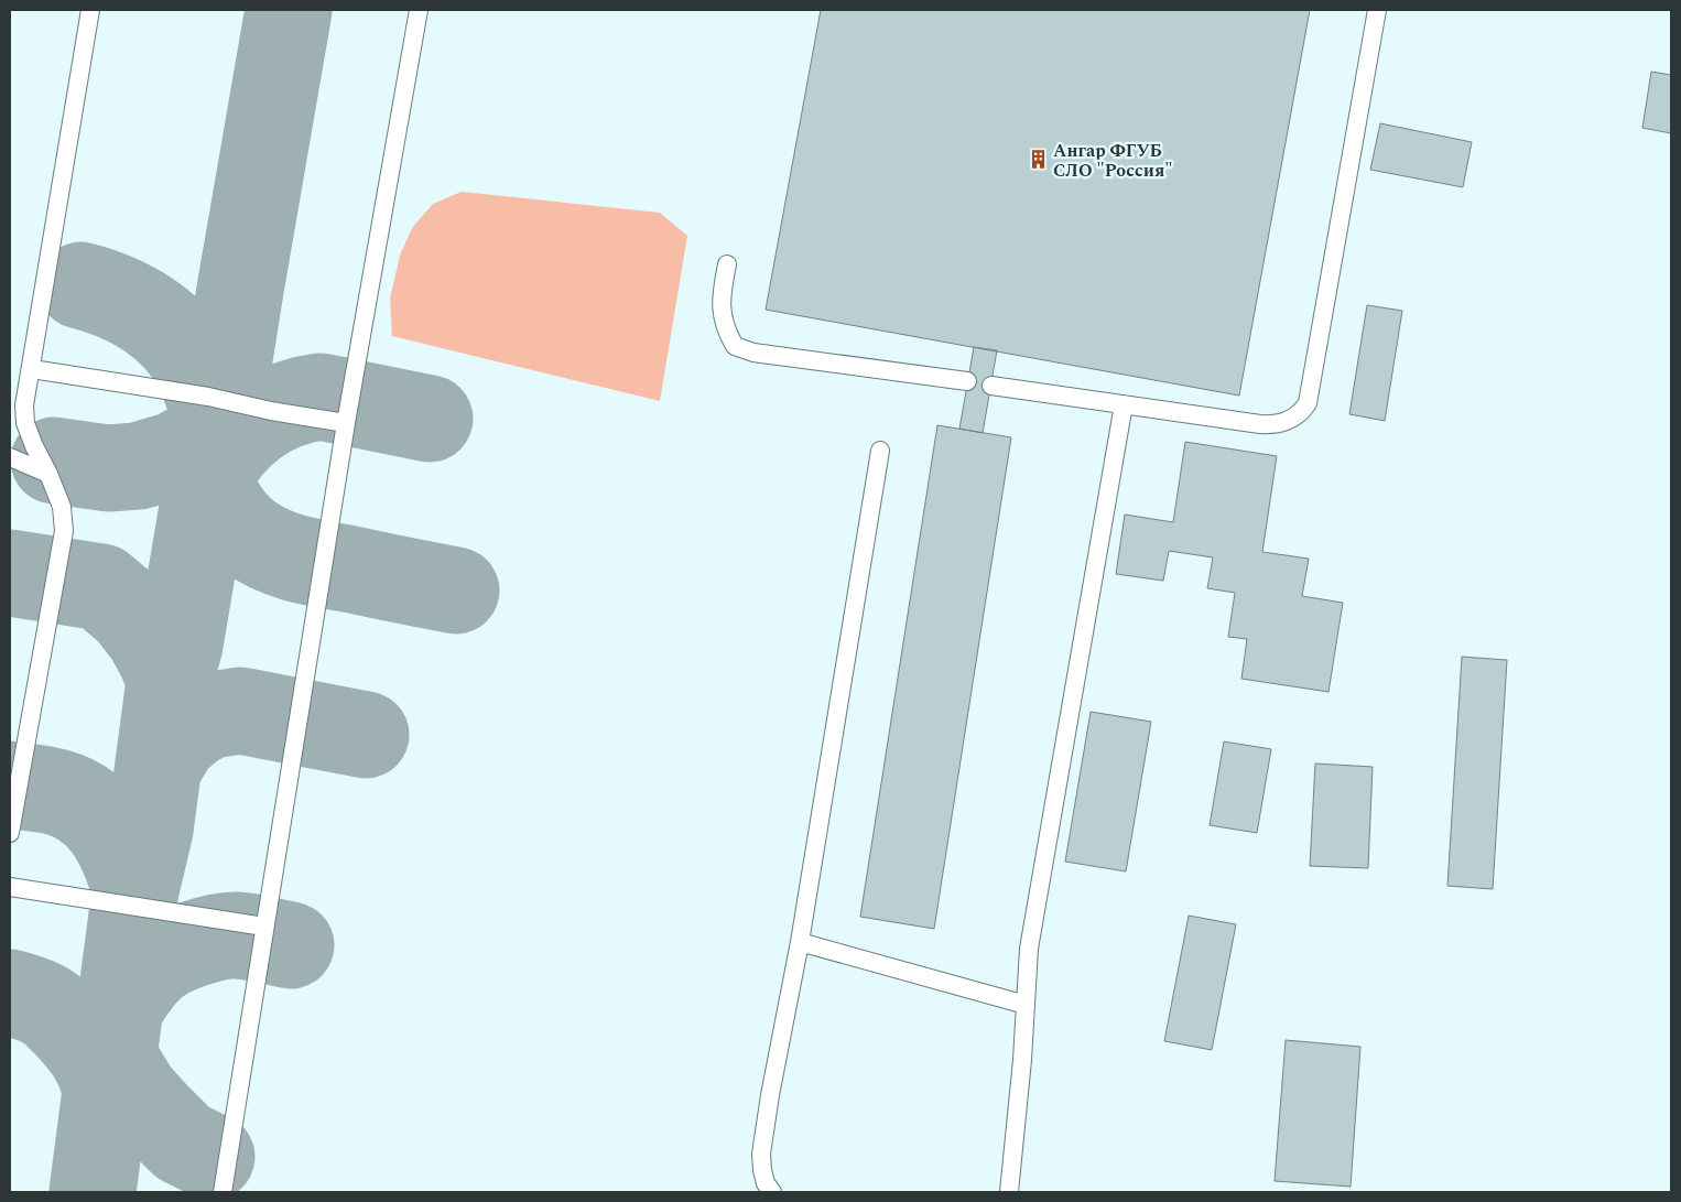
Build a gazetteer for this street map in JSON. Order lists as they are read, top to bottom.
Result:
{
  "places": {
    "building": ["Ангар ФГУБ СЛО \"Россия\""]
  }
}
